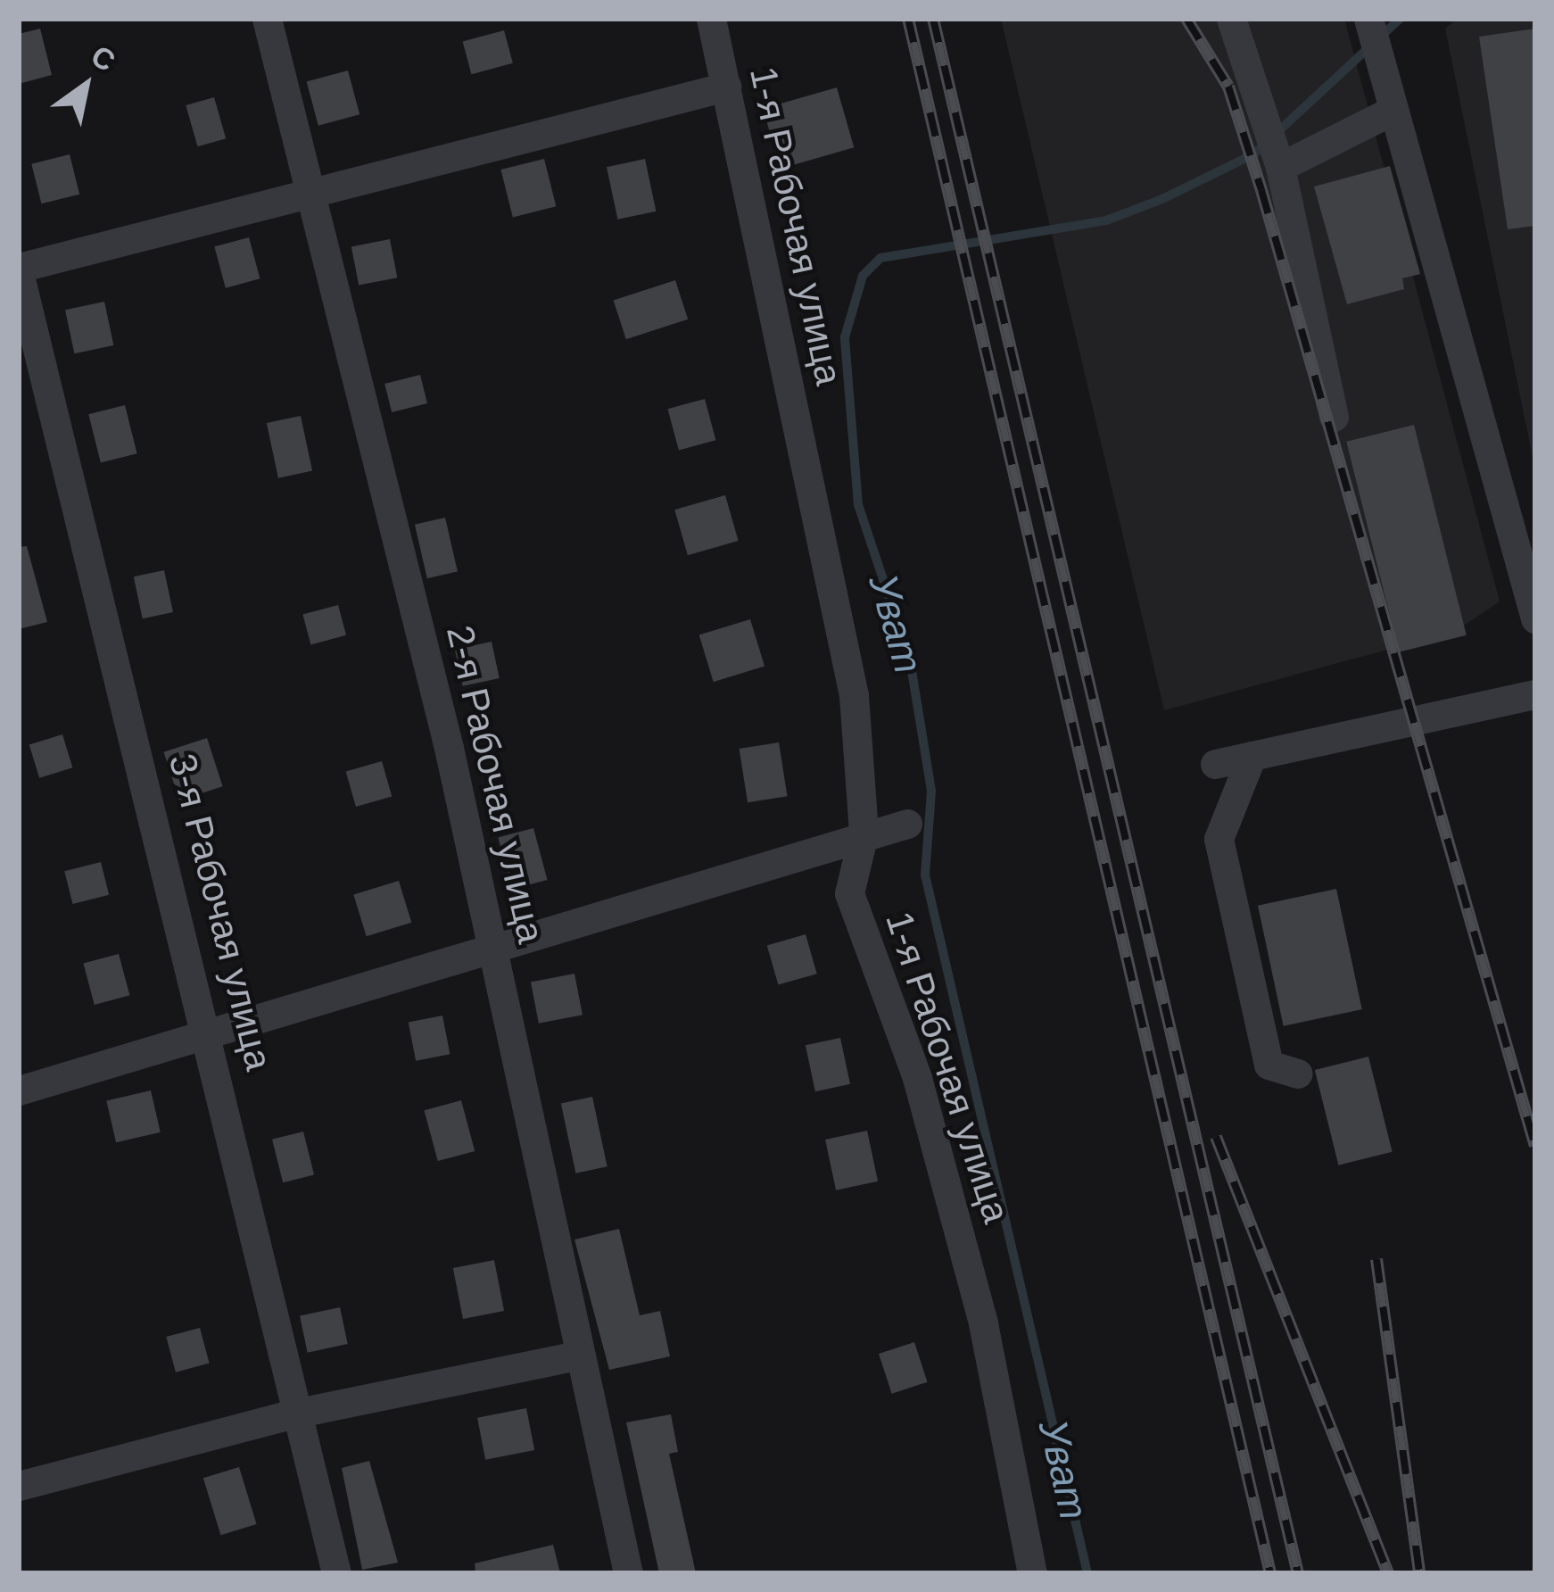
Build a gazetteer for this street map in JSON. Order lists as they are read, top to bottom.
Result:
{
  "streets": {
    "street": ["1-я Рабочая улица", "2-я Рабочая улица", "3-я Рабочая улица"]
  },
  "water": ["Уват"],
  "north": "top right"
}
